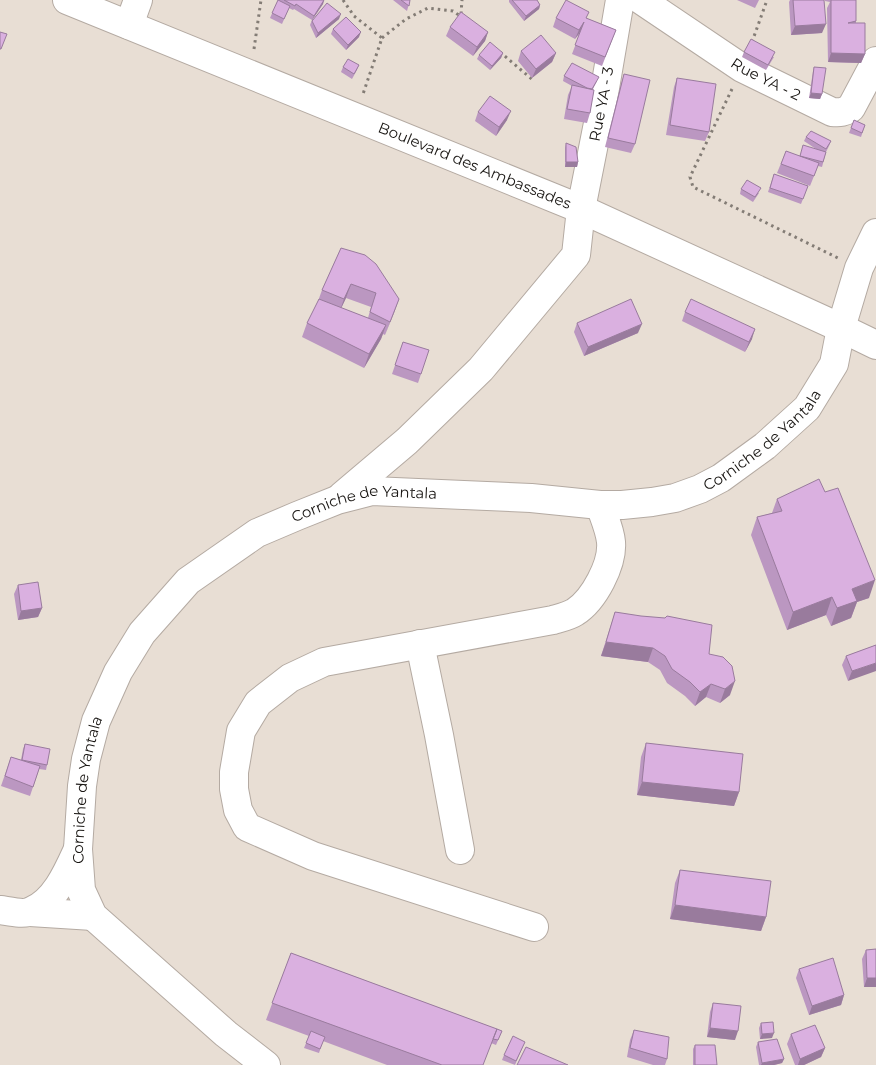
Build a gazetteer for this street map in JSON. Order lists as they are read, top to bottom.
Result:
{
  "streets": {
    "street": [
      "Rue YA - 2",
      "Rue YA - 3",
      "Boulevard des Ambassades",
      "Corniche de Yantala"
    ]
  },
  "crossings": [
    ["Rue YA - 3", "Boulevard des Ambassades"],
    ["Rue YA - 3", "Corniche de Yantala"],
    ["Boulevard des Ambassades", "Corniche de Yantala"]
  ]
}
